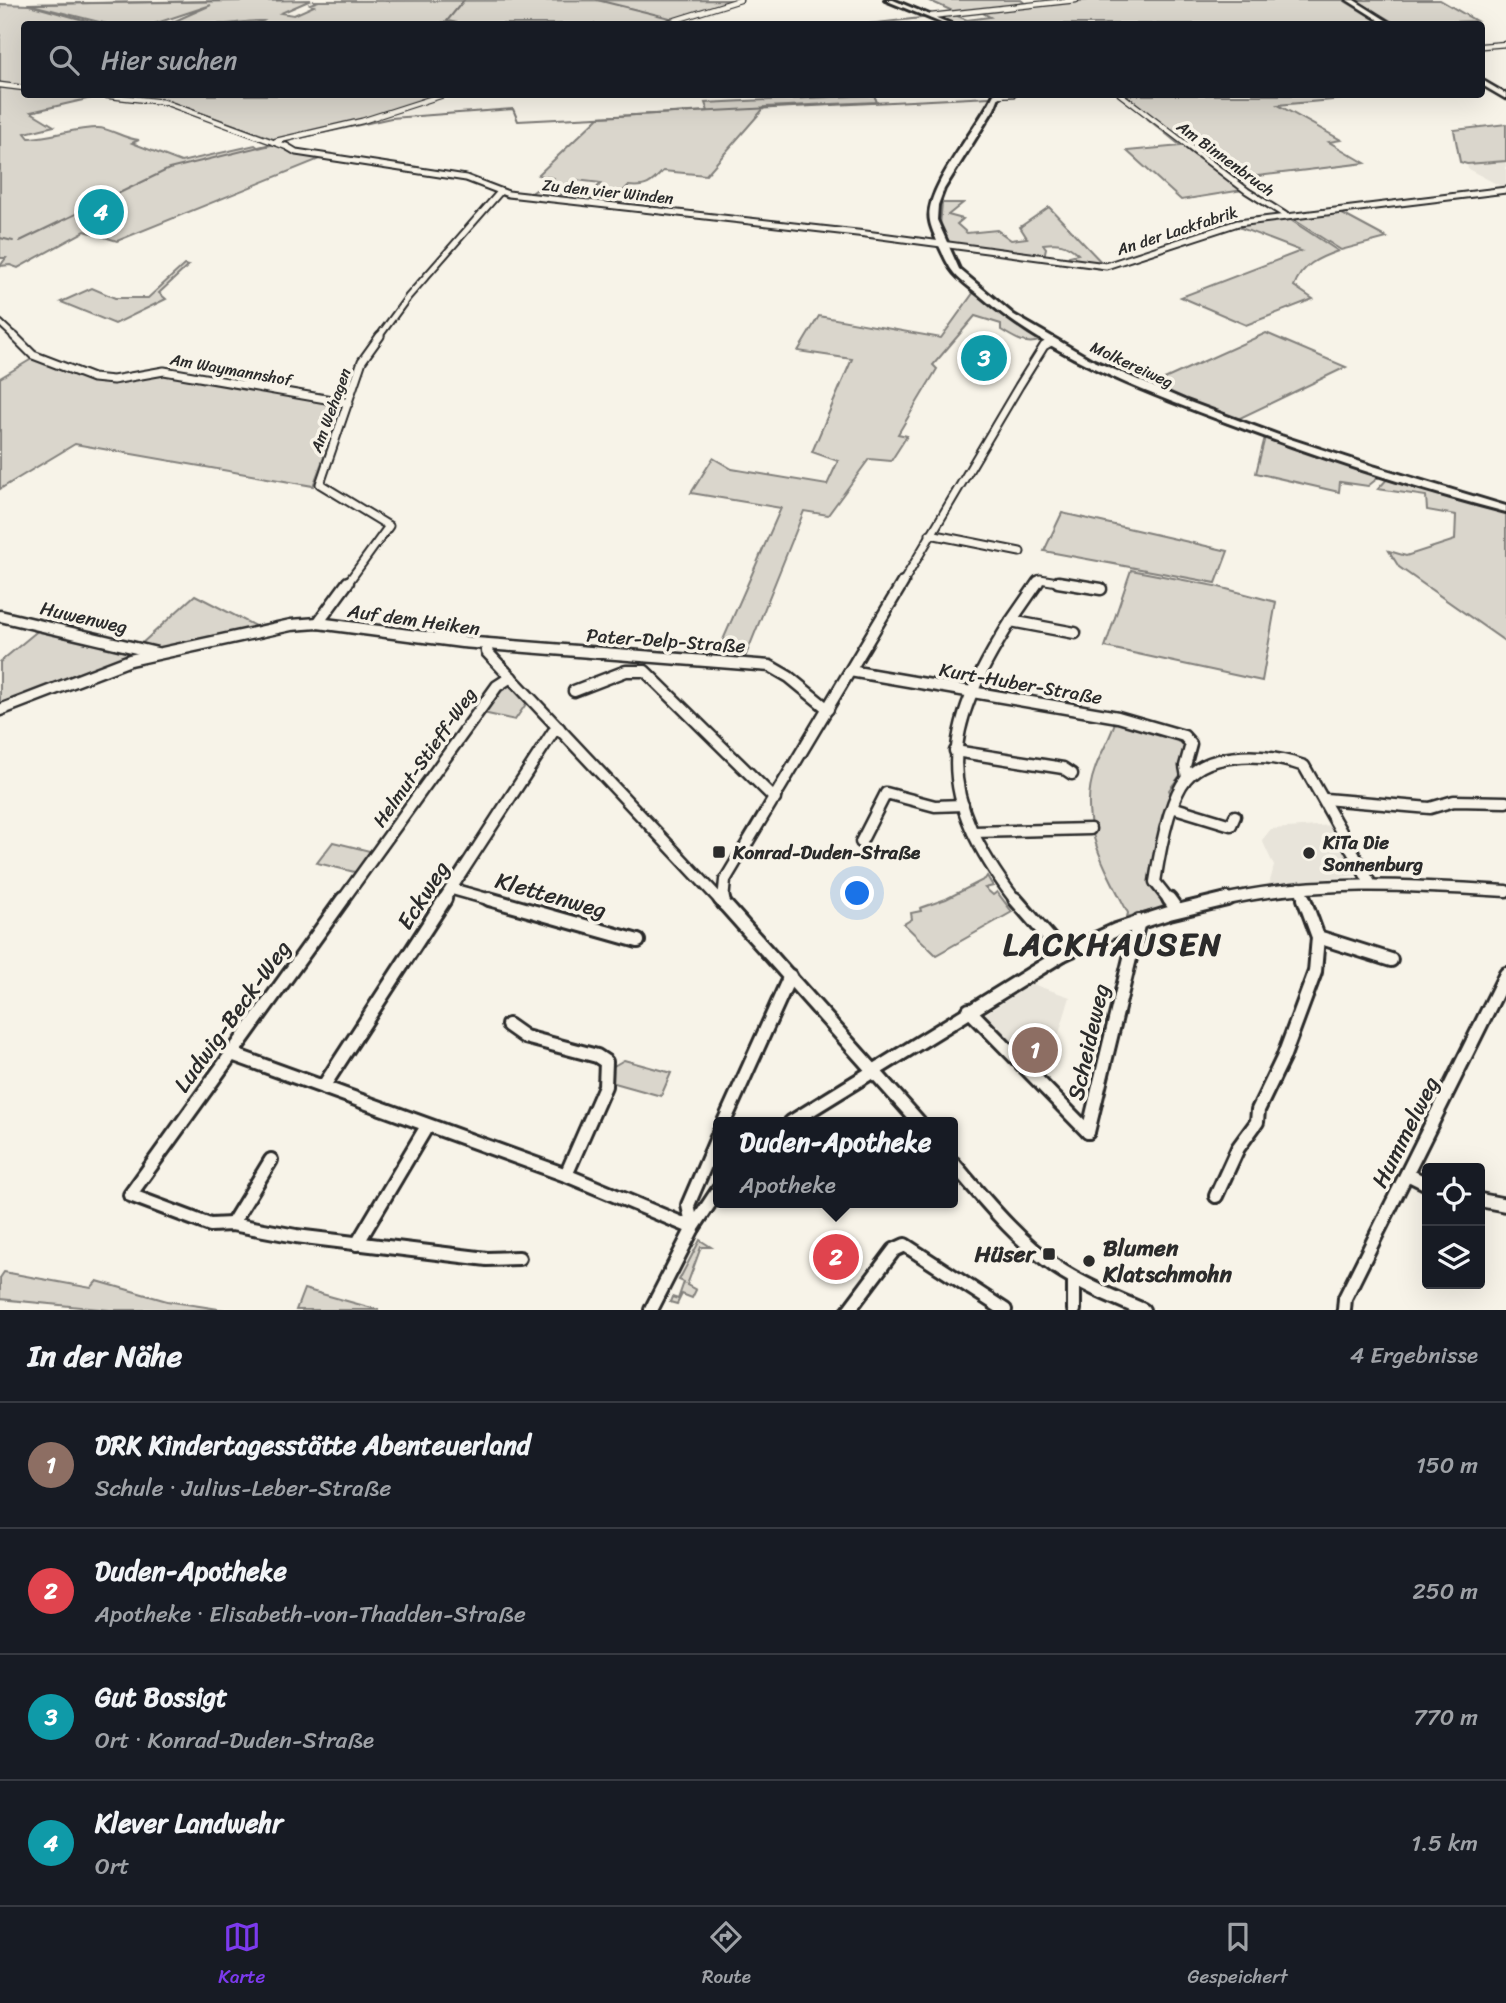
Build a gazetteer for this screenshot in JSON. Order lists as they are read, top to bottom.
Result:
{
  "streets": {
    "main road": ["Molkereiweg"],
    "street": [
      "Am Binnenbruch",
      "Zu den vier Winden",
      "An der Lackfabrik",
      "Am Waymannshof",
      "Am Wehagen",
      "Huwenweg",
      "Auf dem Heiken",
      "Pater-Delp-Straße",
      "Kurt-Huber-Straße",
      "Helmut-Stieff-Weg",
      "Eckweg",
      "Klettenweg",
      "Ludwig-Beck-Weg",
      "Scheideweg",
      "Hummelweg"
    ]
  },
  "crossings": [
    ["Am Binnenbruch", "An der Lackfabrik"],
    ["Zu den vier Winden", "An der Lackfabrik"],
    ["Zu den vier Winden", "Molkereiweg"],
    ["Zu den vier Winden", "Am Wehagen"],
    ["An der Lackfabrik", "Molkereiweg"],
    ["Am Waymannshof", "Am Wehagen"],
    ["Am Wehagen", "Auf dem Heiken"],
    ["Huwenweg", "Auf dem Heiken"],
    ["Auf dem Heiken", "Pater-Delp-Straße"],
    ["Auf dem Heiken", "Helmut-Stieff-Weg"],
    ["Auf dem Heiken", "Eckweg"],
    ["Helmut-Stieff-Weg", "Ludwig-Beck-Weg"],
    ["Eckweg", "Klettenweg"]
  ],
  "districts": ["LACKHAUSEN"],
  "places": {
    "transit": ["Konrad-Duden-Straße", "Hüser"],
    "other": ["KiTa Die Sonnenburg", "Blumen Klatschmohn"]
  },
  "page": {
    "search": "Hier suchen",
    "pins": [
      "4",
      "3",
      "1",
      "2"
    ],
    "popup": ["Duden-Apotheke", "Apotheke"],
    "heading": ["In der Nähe", "4 Ergebnisse"],
    "list": [
      {
        "mark": "1",
        "name": "DRK Kindertagesstätte Abenteuerland",
        "note": "Schule · Julius-Leber-Straße",
        "value": "150 m"
      },
      {
        "mark": "2",
        "name": "Duden-Apotheke",
        "note": "Apotheke · Elisabeth-von-Thadden-Straße",
        "value": "250 m"
      },
      {
        "mark": "3",
        "name": "Gut Bossigt",
        "note": "Ort · Konrad-Duden-Straße",
        "value": "770 m"
      },
      {
        "mark": "4",
        "name": "Klever Landwehr",
        "note": "Ort",
        "value": "1.5 km"
      }
    ],
    "nav": ["Karte", "Route", "Gespeichert"]
  }
}
